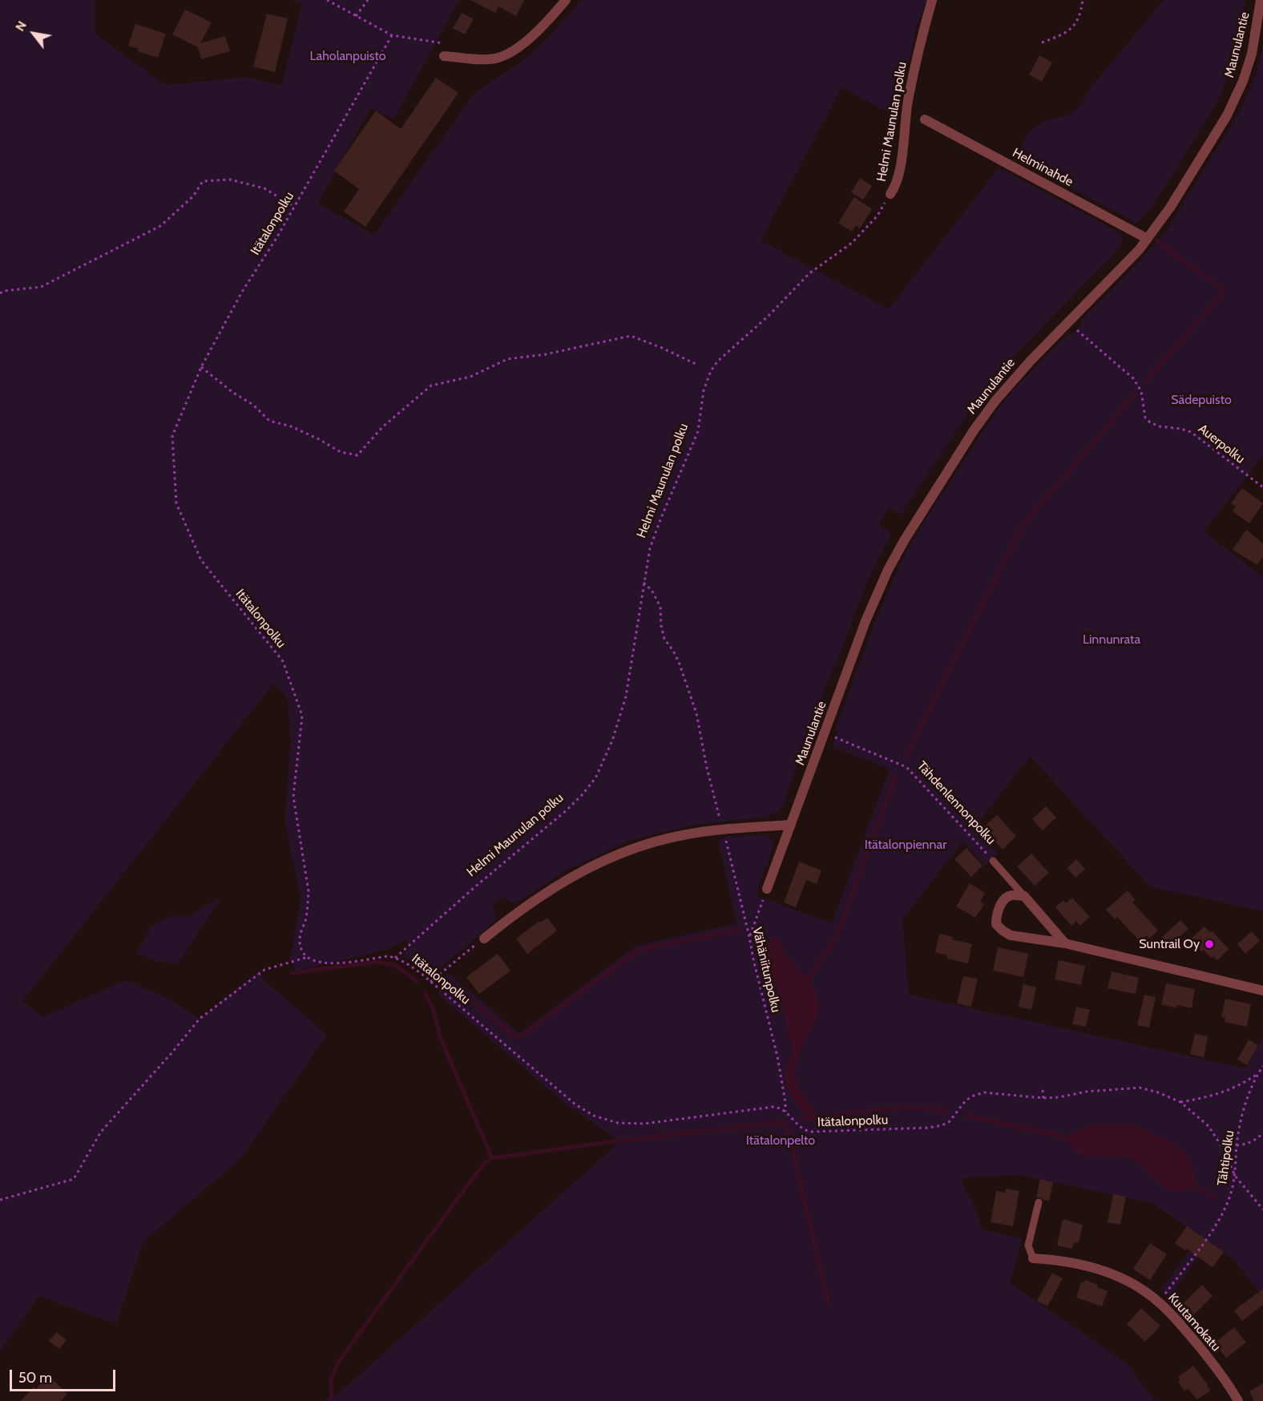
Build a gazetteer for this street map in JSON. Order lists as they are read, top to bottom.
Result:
{
  "streets": {
    "street": [
      "Maunulantie",
      "Helmi Maunulan polku",
      "Helminahde",
      "Kuutamokatu"
    ],
    "lane": ["Tähdenlennonpolku"],
    "path": [
      "Itätalonpolku",
      "Auerpolku",
      "Vähäniitunpolku",
      "Tähtipolku"
    ]
  },
  "crossings": [
    ["Maunulantie", "Helminahde"],
    ["Helmi Maunulan polku", "Itätalonpolku"],
    ["Itätalonpolku", "Vähäniitunpolku"],
    ["Itätalonpolku", "Tähtipolku"]
  ],
  "parks": [
    "Laholanpuisto",
    "Sädepuisto",
    "Linnunrata",
    "Itätalonpiennar",
    "Itätalonpelto"
  ],
  "places": ["Suntrail Oy"],
  "scale_bar": "50 m",
  "north": "top left"
}
